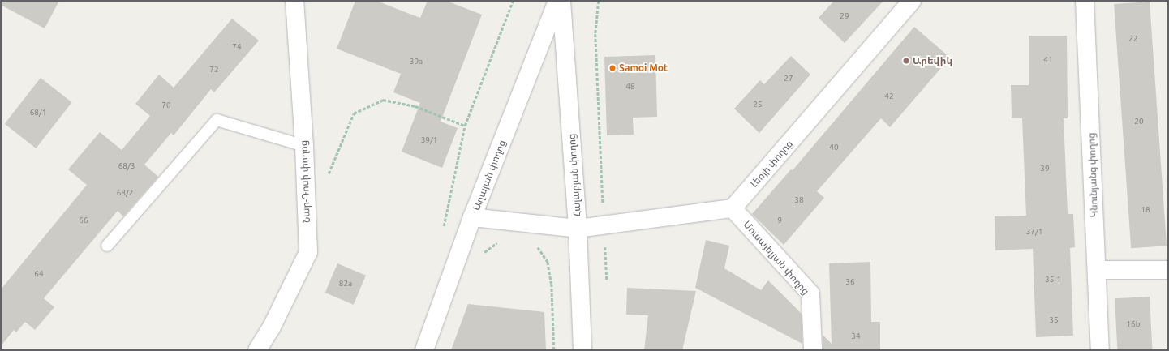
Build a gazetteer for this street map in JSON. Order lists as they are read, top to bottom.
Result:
{
  "streets": {
    "street": [
      "Լեոյի փողոց",
      "Աղայան փողոց",
      "Հալաբյան փողոց",
      "Կնունյանց փողոց",
      "Նար-Դոսի փողոց",
      "Մուսայելյան փողոց"
    ]
  },
  "crossings": [
    ["Լեոյի փողոց", "Մուսայելյան փողոց"]
  ],
  "places": ["Արեվիկ", "Samoi Mot"],
  "house_numbers": [
    "29",
    "22",
    "74",
    "41",
    "39a",
    "72",
    "27",
    "48",
    "42",
    "25",
    "70",
    "68/1",
    "20",
    "39/1",
    "40",
    "68/3",
    "39",
    "68/2",
    "38",
    "18",
    "66",
    "9",
    "37/1",
    "64",
    "35-1",
    "36",
    "82a",
    "35",
    "16b",
    "34"
  ]
}
